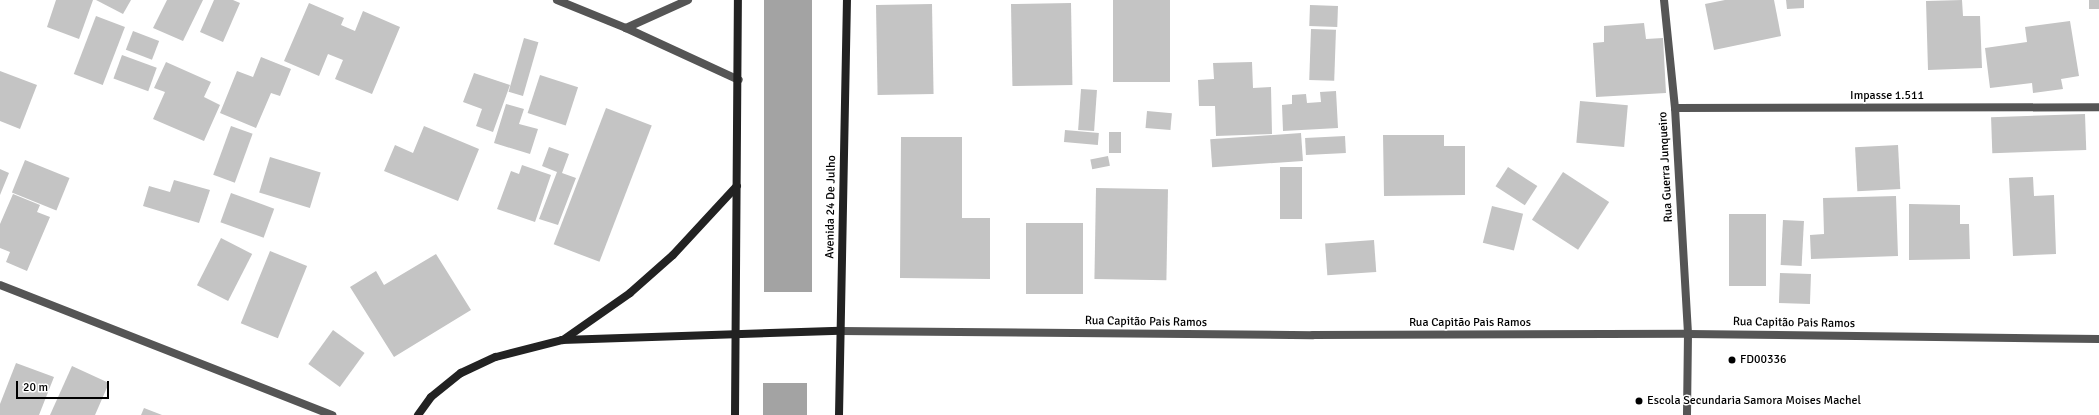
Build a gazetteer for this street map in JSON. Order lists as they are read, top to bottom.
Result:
{
  "streets": {
    "street": [
      "Impasse 1.511",
      "Rua Guerra Junqueiro",
      "Avenida 24 De Julho",
      "Rua Capitão Pais Ramos"
    ]
  },
  "crossings": [
    ["Impasse 1.511", "Rua Guerra Junqueiro"],
    ["Rua Guerra Junqueiro", "Rua Capitão Pais Ramos"],
    ["Avenida 24 De Julho", "Rua Capitão Pais Ramos"]
  ],
  "places": ["FD00336", "Escola Secundaria Samora Moises Machel"],
  "scale_bar": "20 m"
}
